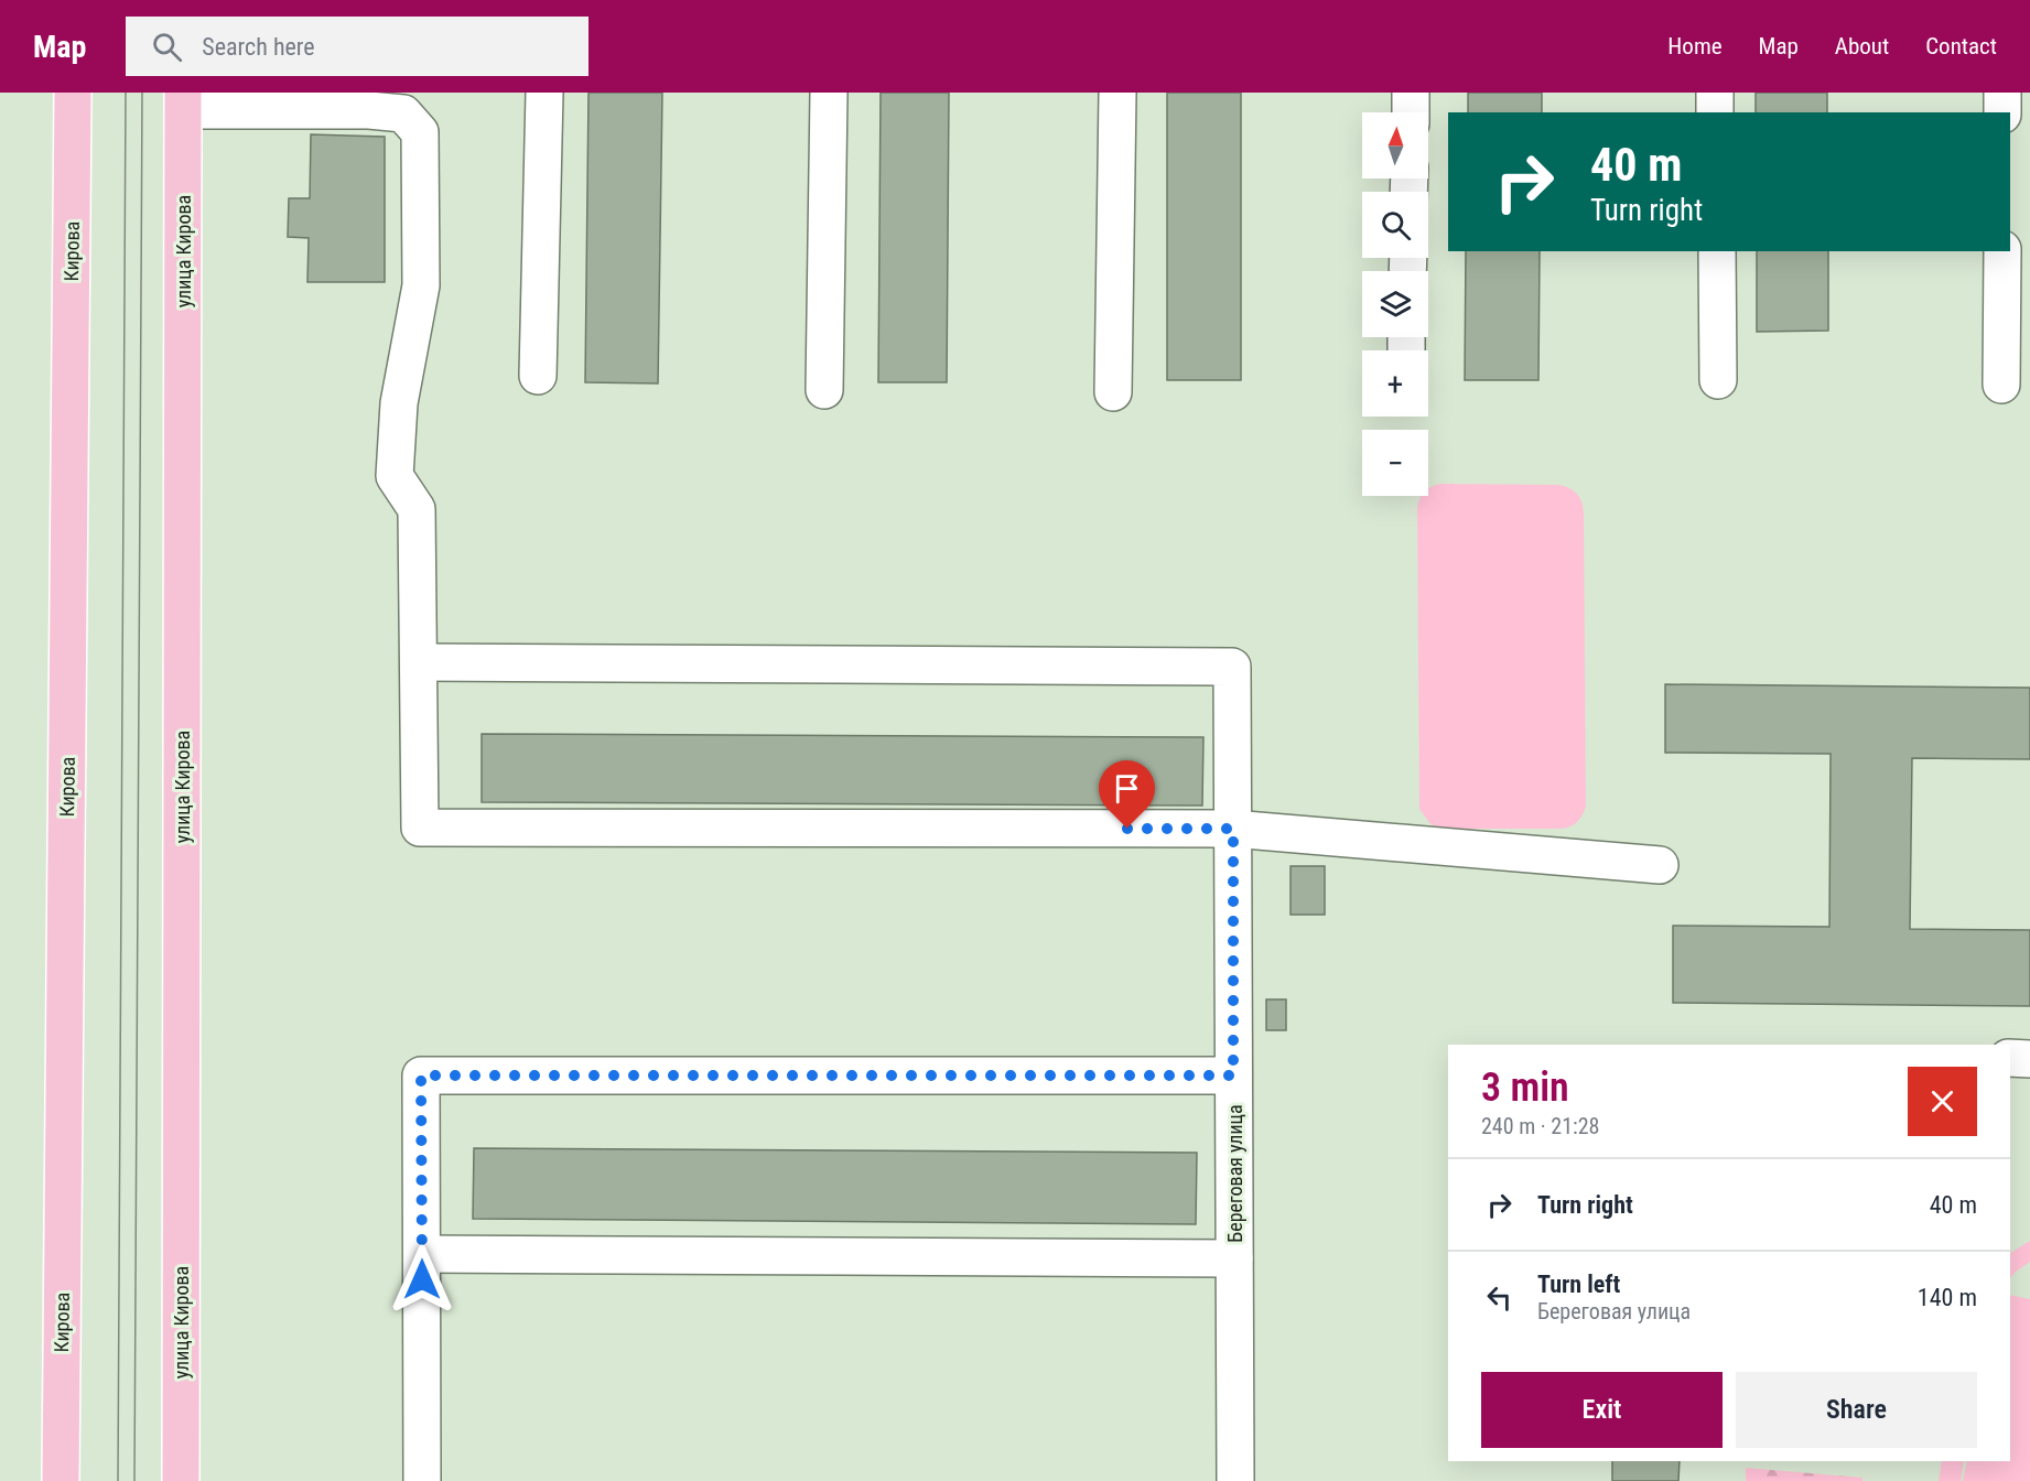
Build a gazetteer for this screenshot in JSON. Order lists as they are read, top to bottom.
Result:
{
  "streets": {
    "main road": ["Кирова", "улица Кирова"],
    "street": ["Береговая улица"]
  },
  "north": "top",
  "page": {
    "header": "Map",
    "search": "Search here",
    "nav": [
      "Home",
      "Map",
      "About",
      "Contact"
    ],
    "map_buttons": ["+", "−"],
    "turn": ["40 m", "Turn right"],
    "heading": ["3 min", "240 m · 21:28"],
    "list": [
      {
        "name": "Turn right",
        "value": "40 m"
      },
      {
        "name": "Turn left",
        "note": "Береговая улица",
        "value": "140 m"
      }
    ],
    "buttons": ["Exit", "Share"]
  }
}
